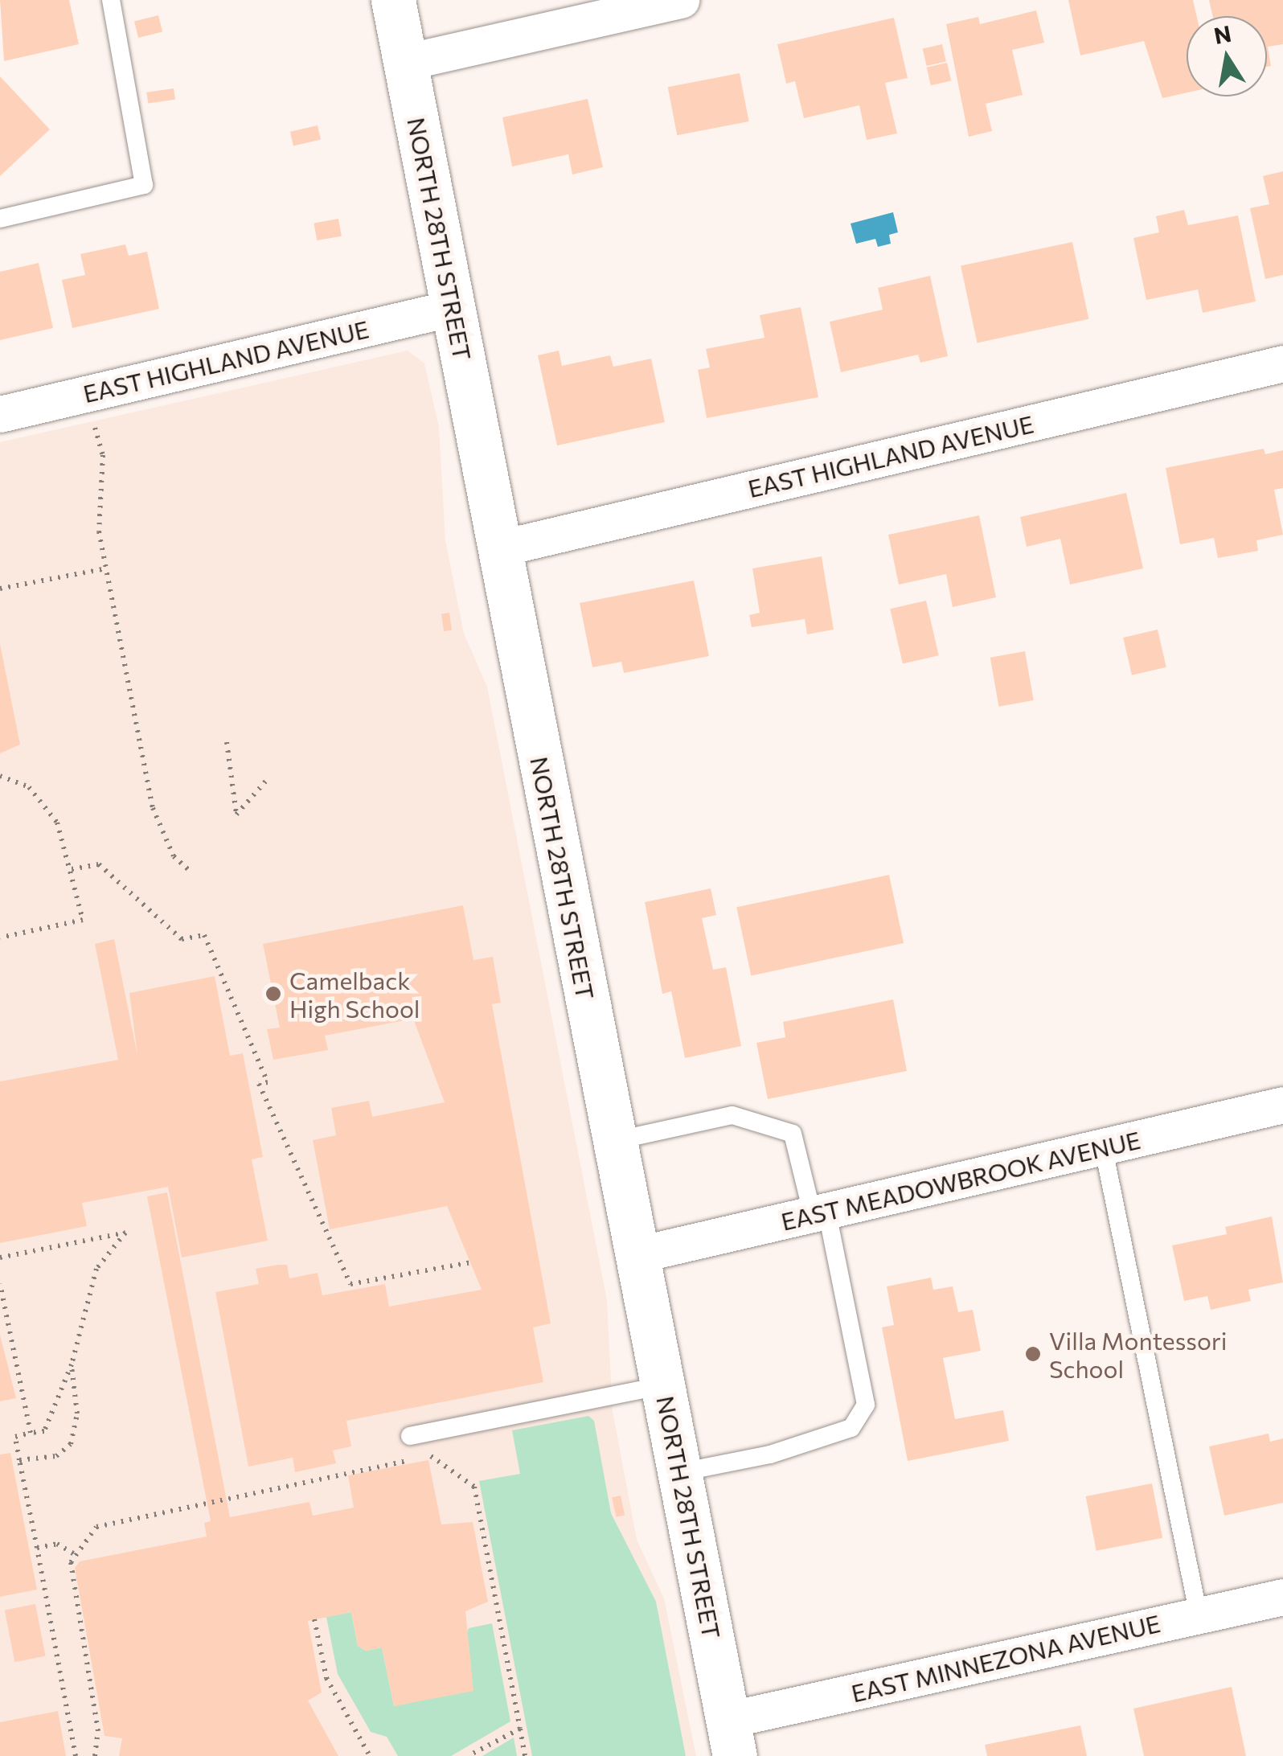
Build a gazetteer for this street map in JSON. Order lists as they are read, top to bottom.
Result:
{
  "streets": {
    "street": [
      "NORTH 28TH STREET",
      "EAST HIGHLAND AVENUE",
      "EAST MEADOWBROOK AVENUE",
      "EAST MINNEZONA AVENUE"
    ]
  },
  "crossings": [
    ["NORTH 28TH STREET", "EAST HIGHLAND AVENUE"],
    ["NORTH 28TH STREET", "EAST MEADOWBROOK AVENUE"],
    ["NORTH 28TH STREET", "EAST MINNEZONA AVENUE"]
  ],
  "places": ["Camelback High School", "Villa Montessori School"],
  "north": "top"
}
